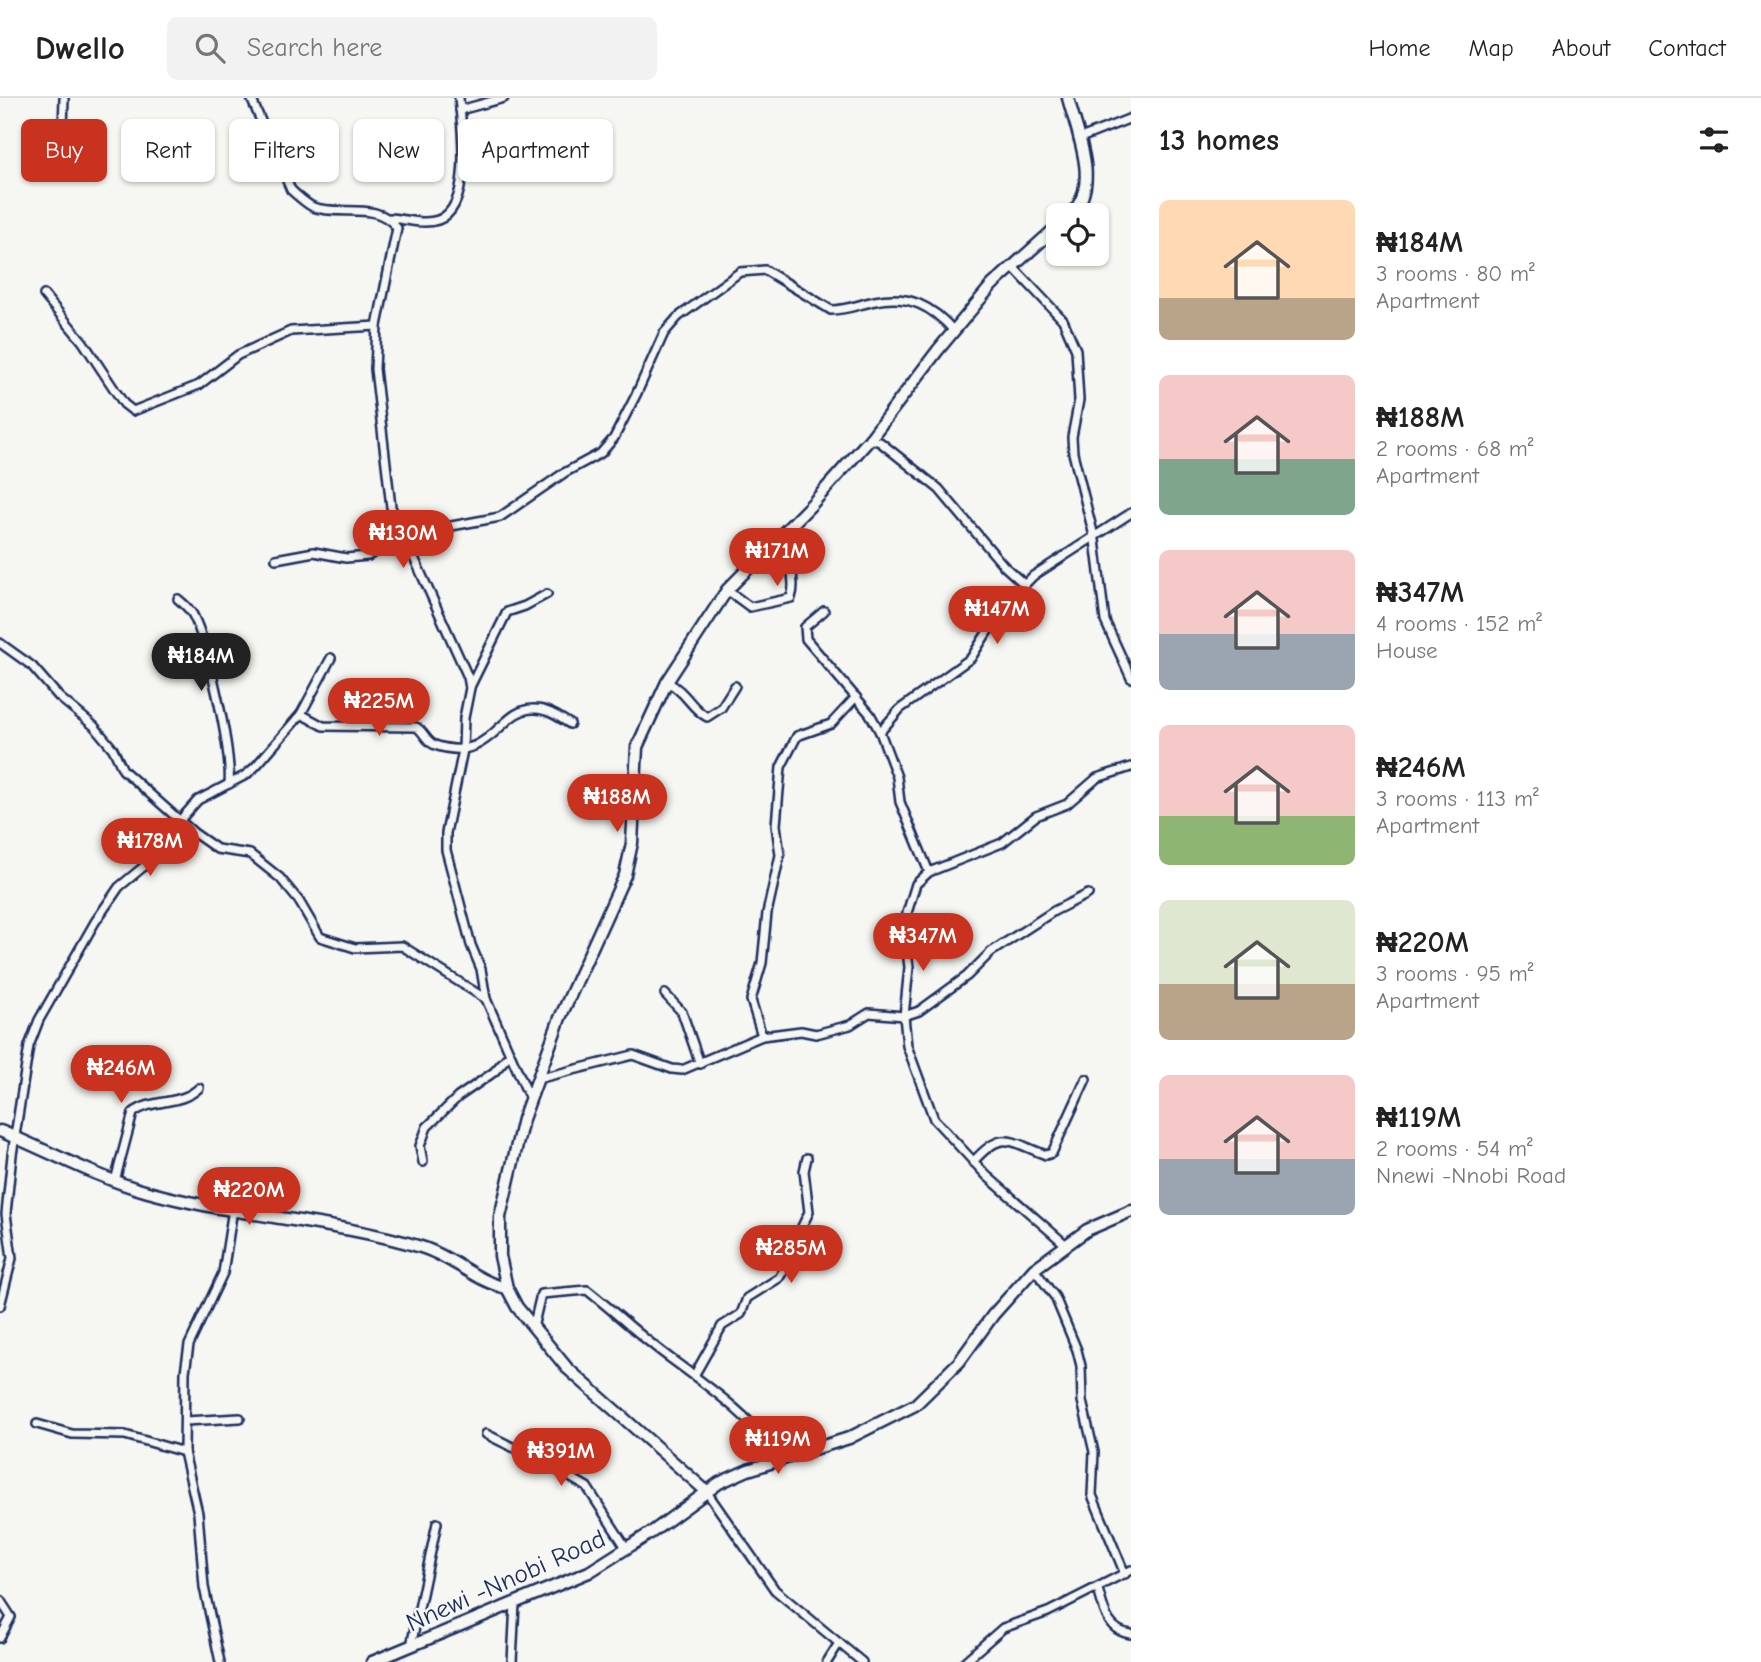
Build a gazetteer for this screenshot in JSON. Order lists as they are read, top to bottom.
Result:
{
  "streets": {
    "main road": ["Nnewi -Nnobi Road"]
  },
  "page": {
    "header": "Dwello",
    "search": "Search here",
    "nav": [
      "Home",
      "Map",
      "About",
      "Contact"
    ],
    "heading": "13 homes",
    "chip": [
      "Buy",
      "Rent",
      "Filters",
      "New",
      "Apartment"
    ],
    "list": [
      {
        "name": "₦184M",
        "note": "3 rooms · 80 m² · Apartment"
      },
      {
        "name": "₦188M",
        "note": "2 rooms · 68 m² · Apartment"
      },
      {
        "name": "₦347M",
        "note": "4 rooms · 152 m² · House"
      },
      {
        "name": "₦246M",
        "note": "3 rooms · 113 m² · Apartment"
      },
      {
        "name": "₦220M",
        "note": "3 rooms · 95 m² · Apartment"
      },
      {
        "name": "₦119M",
        "note": "2 rooms · 54 m² · Nnewi -Nnobi Road"
      }
    ],
    "price": [
      "₦130M",
      "₦171M",
      "₦147M",
      "₦184M",
      "₦225M",
      "₦188M",
      "₦178M",
      "₦347M",
      "₦246M",
      "₦220M",
      "₦285M",
      "₦119M",
      "₦391M"
    ]
  }
}
